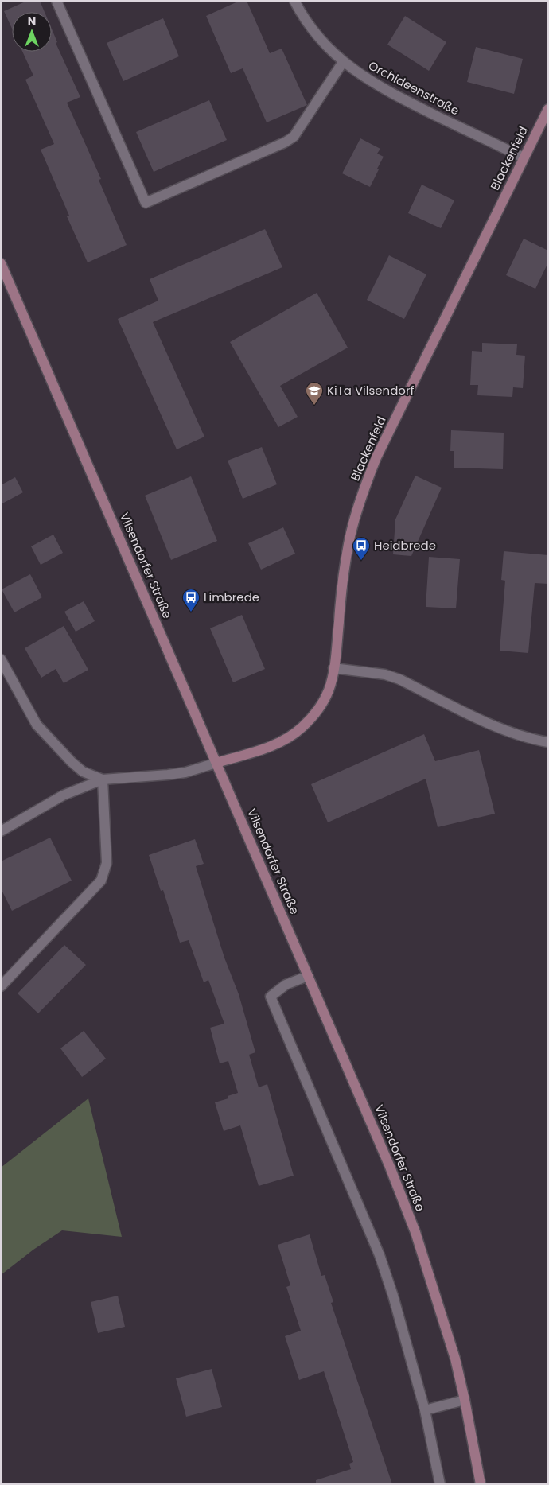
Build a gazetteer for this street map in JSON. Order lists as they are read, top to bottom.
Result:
{
  "streets": {
    "main road": ["Blackenfeld", "Vilsendorfer Straße"],
    "street": ["Orchideenstraße"]
  },
  "crossings": [
    ["Orchideenstraße", "Blackenfeld"],
    ["Blackenfeld", "Vilsendorfer Straße"]
  ],
  "places": {
    "school or university": ["KiTa Vilsendorf"],
    "bus stop": ["Heidbrede", "Limbrede"]
  },
  "north": "top"
}
